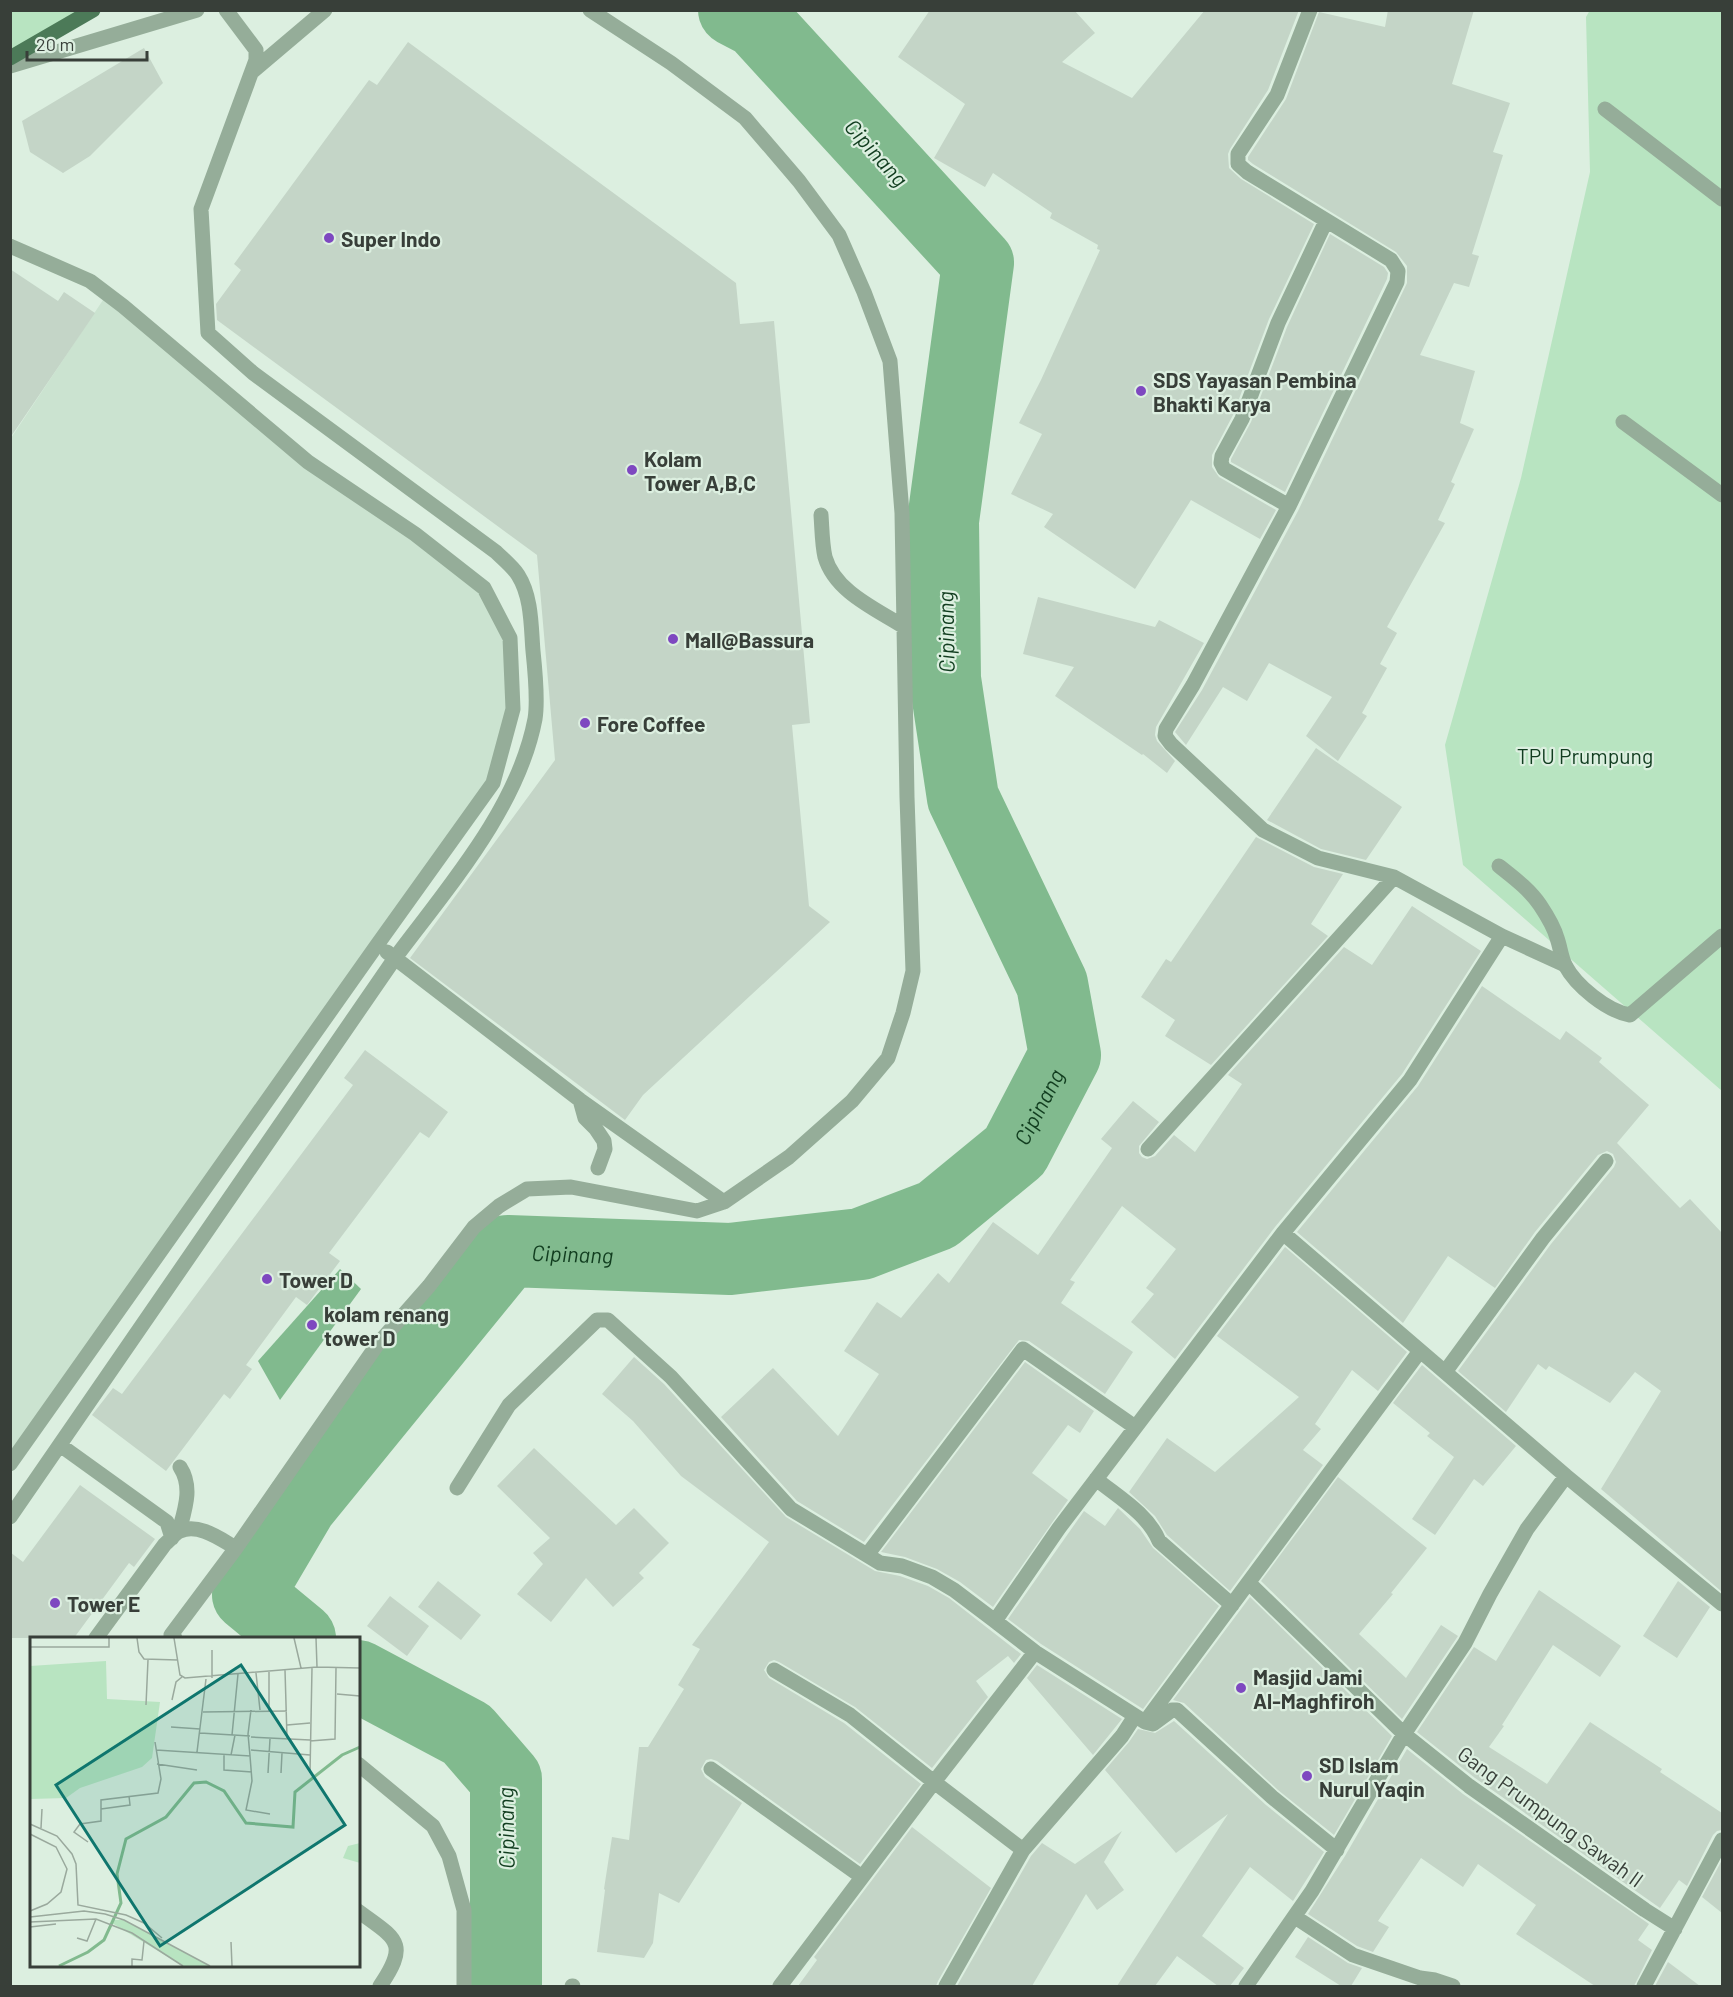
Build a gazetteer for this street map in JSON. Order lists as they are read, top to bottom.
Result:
{
  "streets": {
    "street": ["Gang Prumpung Sawah II"]
  },
  "water": ["Cipinang"],
  "parks": ["TPU Prumpung"],
  "places": [
    "Super Indo",
    "SDS Yayasan Pembina Bhakti Karya",
    "Kolam Tower A,B,C",
    "Mall@Bassura",
    "Fore Coffee",
    "Tower D",
    "kolam renang tower D",
    "Tower E",
    "Masjid Jami Al-Maghfiroh",
    "SD Islam Nurul Yaqin"
  ],
  "scale_bar": "20 m"
}
